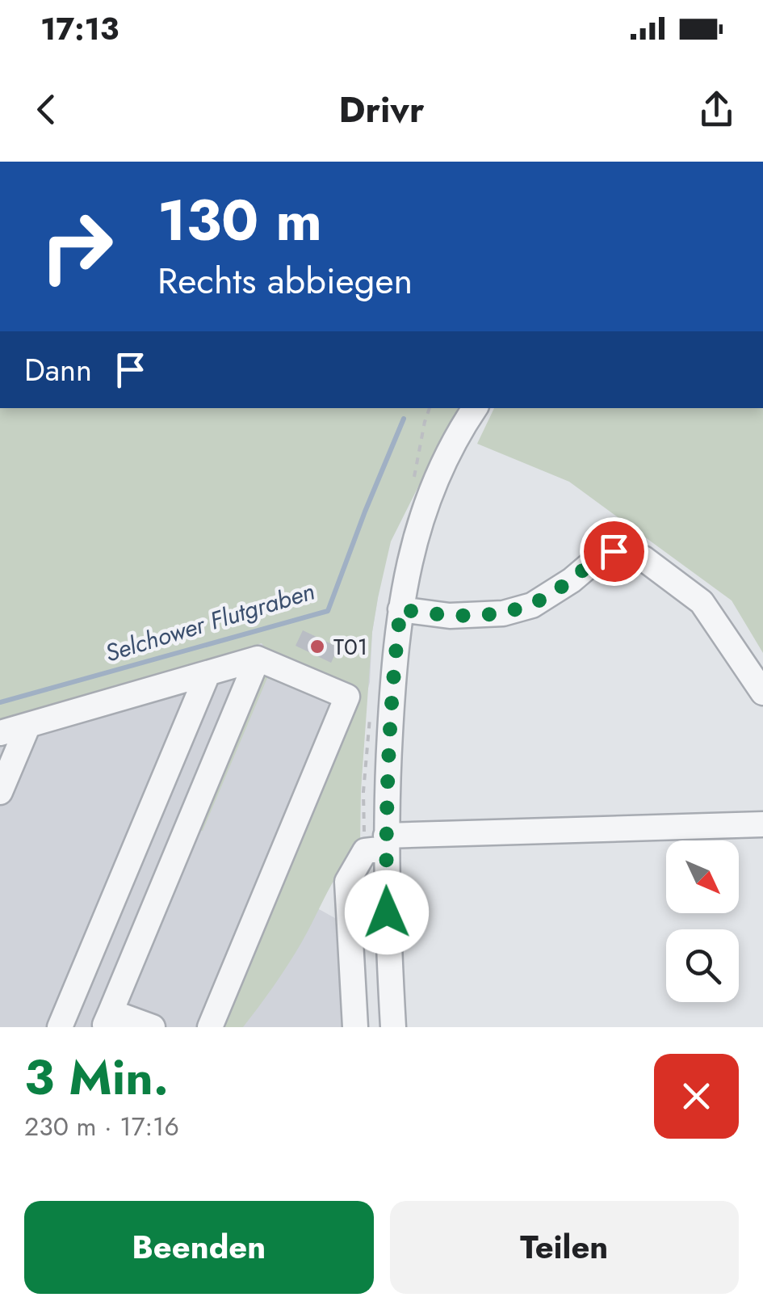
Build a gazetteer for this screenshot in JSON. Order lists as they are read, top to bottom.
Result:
{
  "water": ["Selchower Flutgraben"],
  "places": ["T01"],
  "north": "bottom right",
  "page": {
    "status": "17:13",
    "header": "Drivr",
    "turn": ["130 m", "Rechts abbiegen"],
    "then": "Dann",
    "heading": ["3 Min.", "230 m · 17:16"],
    "buttons": ["Beenden", "Teilen"]
  }
}
